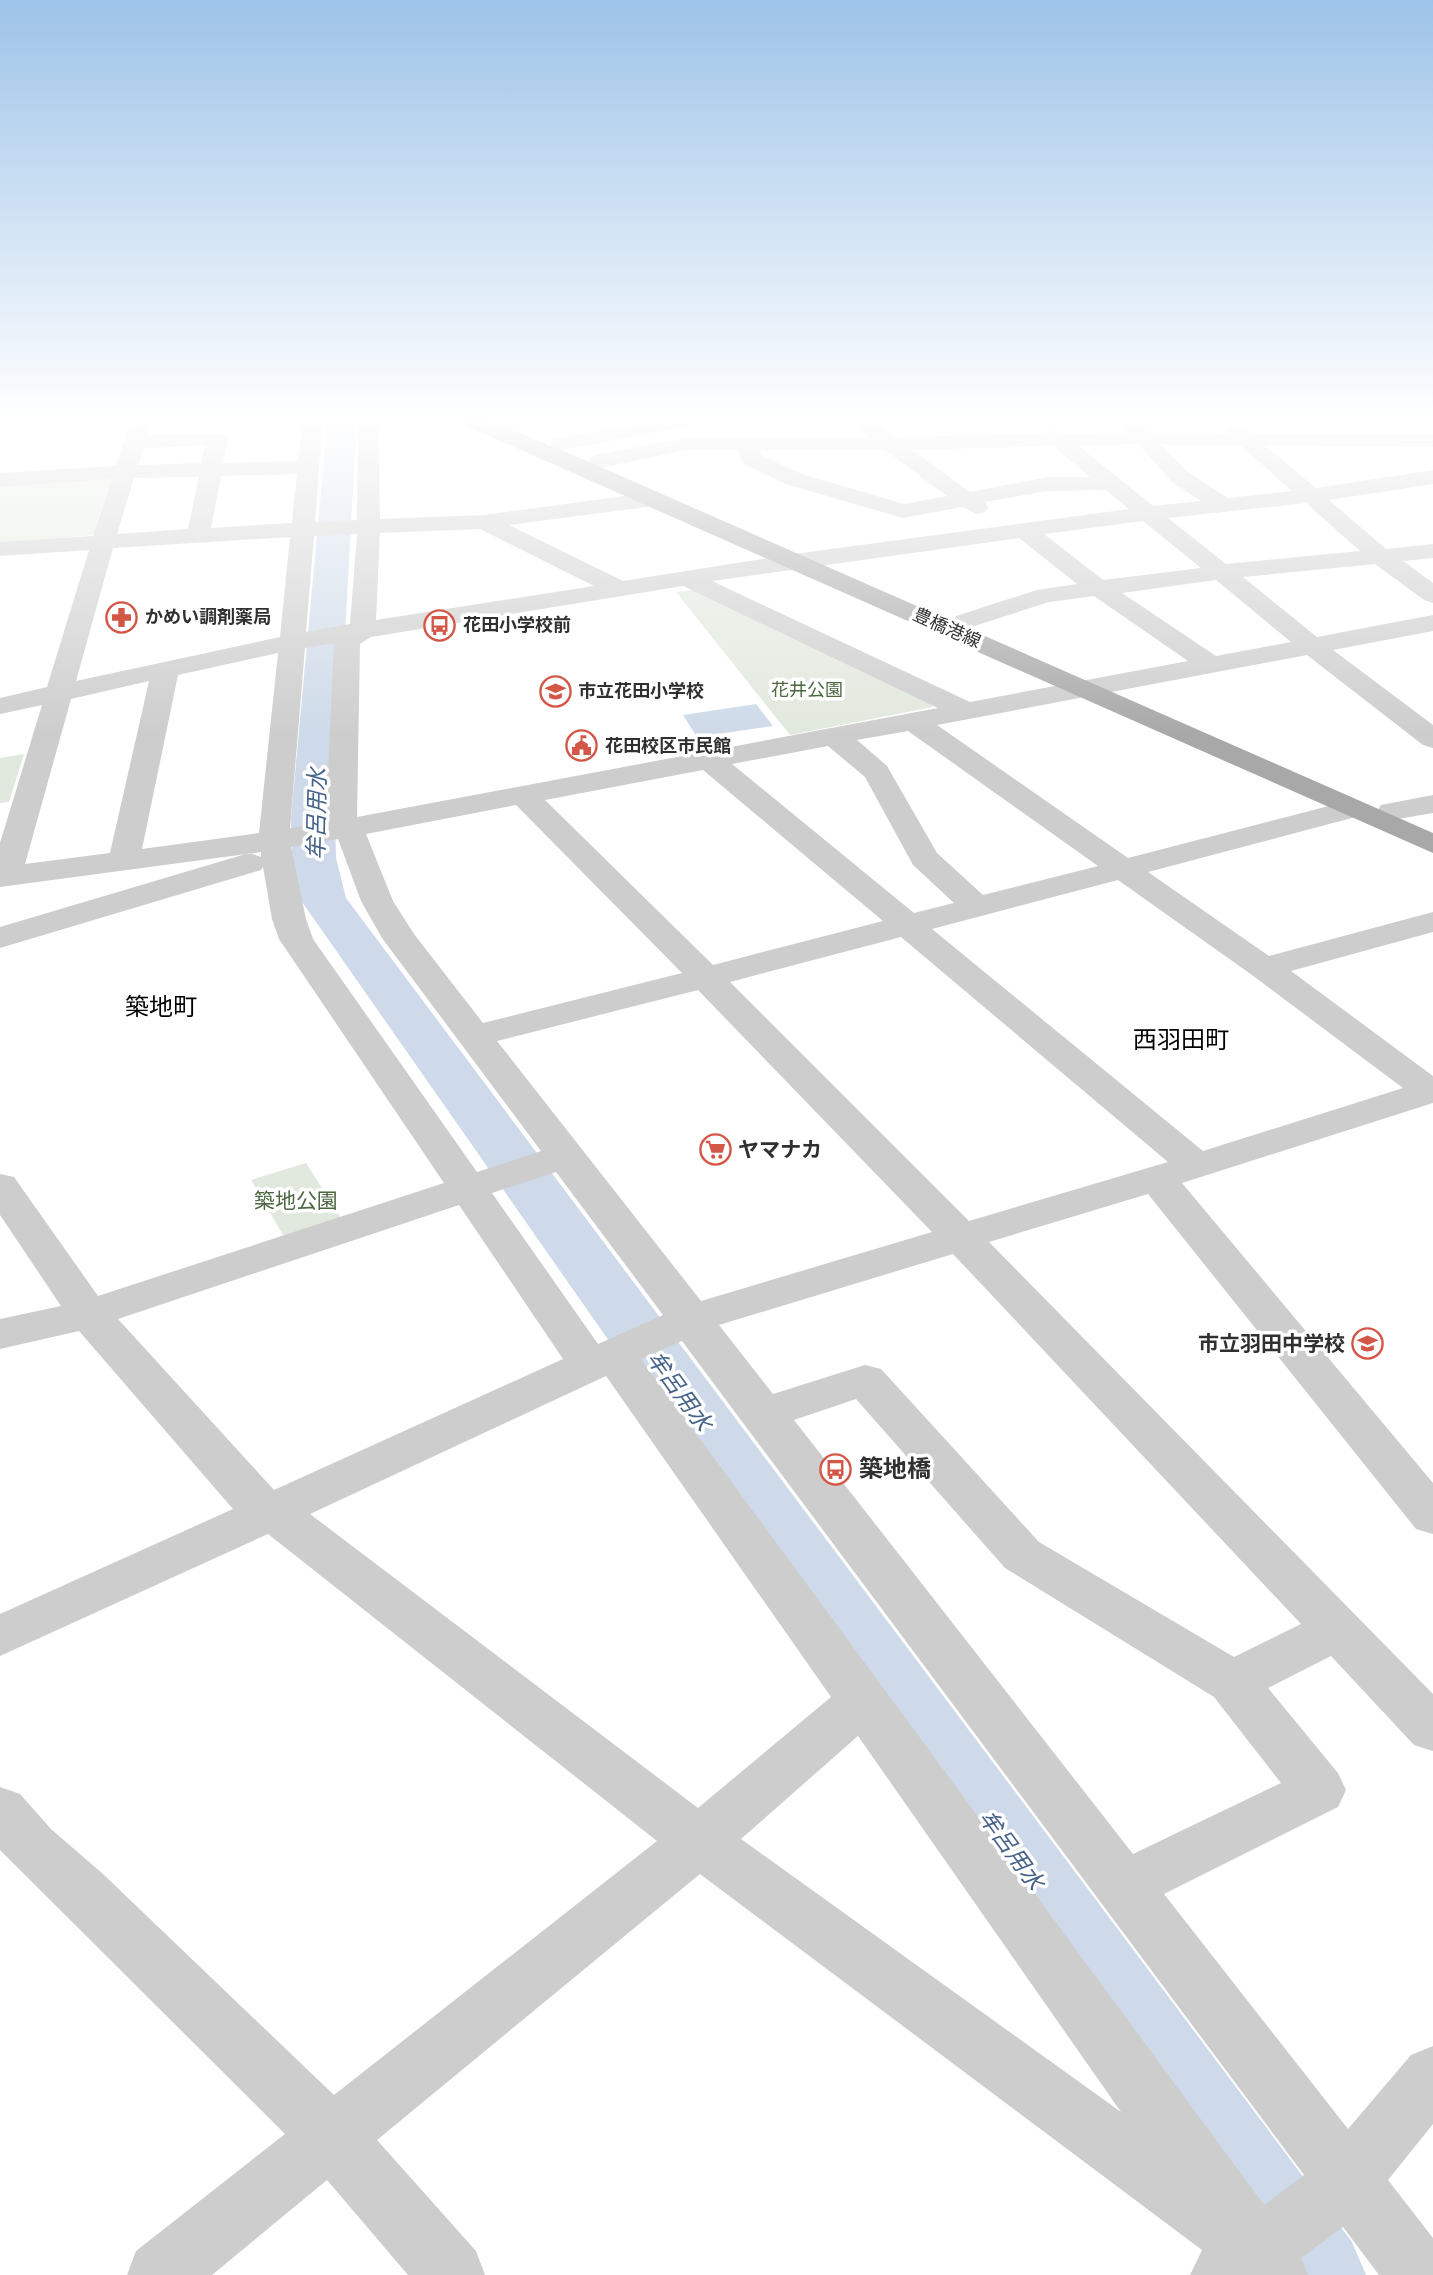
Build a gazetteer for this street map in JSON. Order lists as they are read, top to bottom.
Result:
{
  "streets": {
    "main road": ["豊橋港線"]
  },
  "districts": ["築地町", "西羽田町"],
  "water": ["牟呂用水"],
  "parks": ["花井公園", "築地公園"],
  "places": {
    "pharmacy": ["かめい調剤薬局"],
    "bus stop": ["花田小学校前", "築地橋"],
    "school or university": ["市立花田小学校", "市立羽田中学校"],
    "public building": ["花田校区市民館"],
    "supermarket": ["ヤマナカ"]
  }
}
